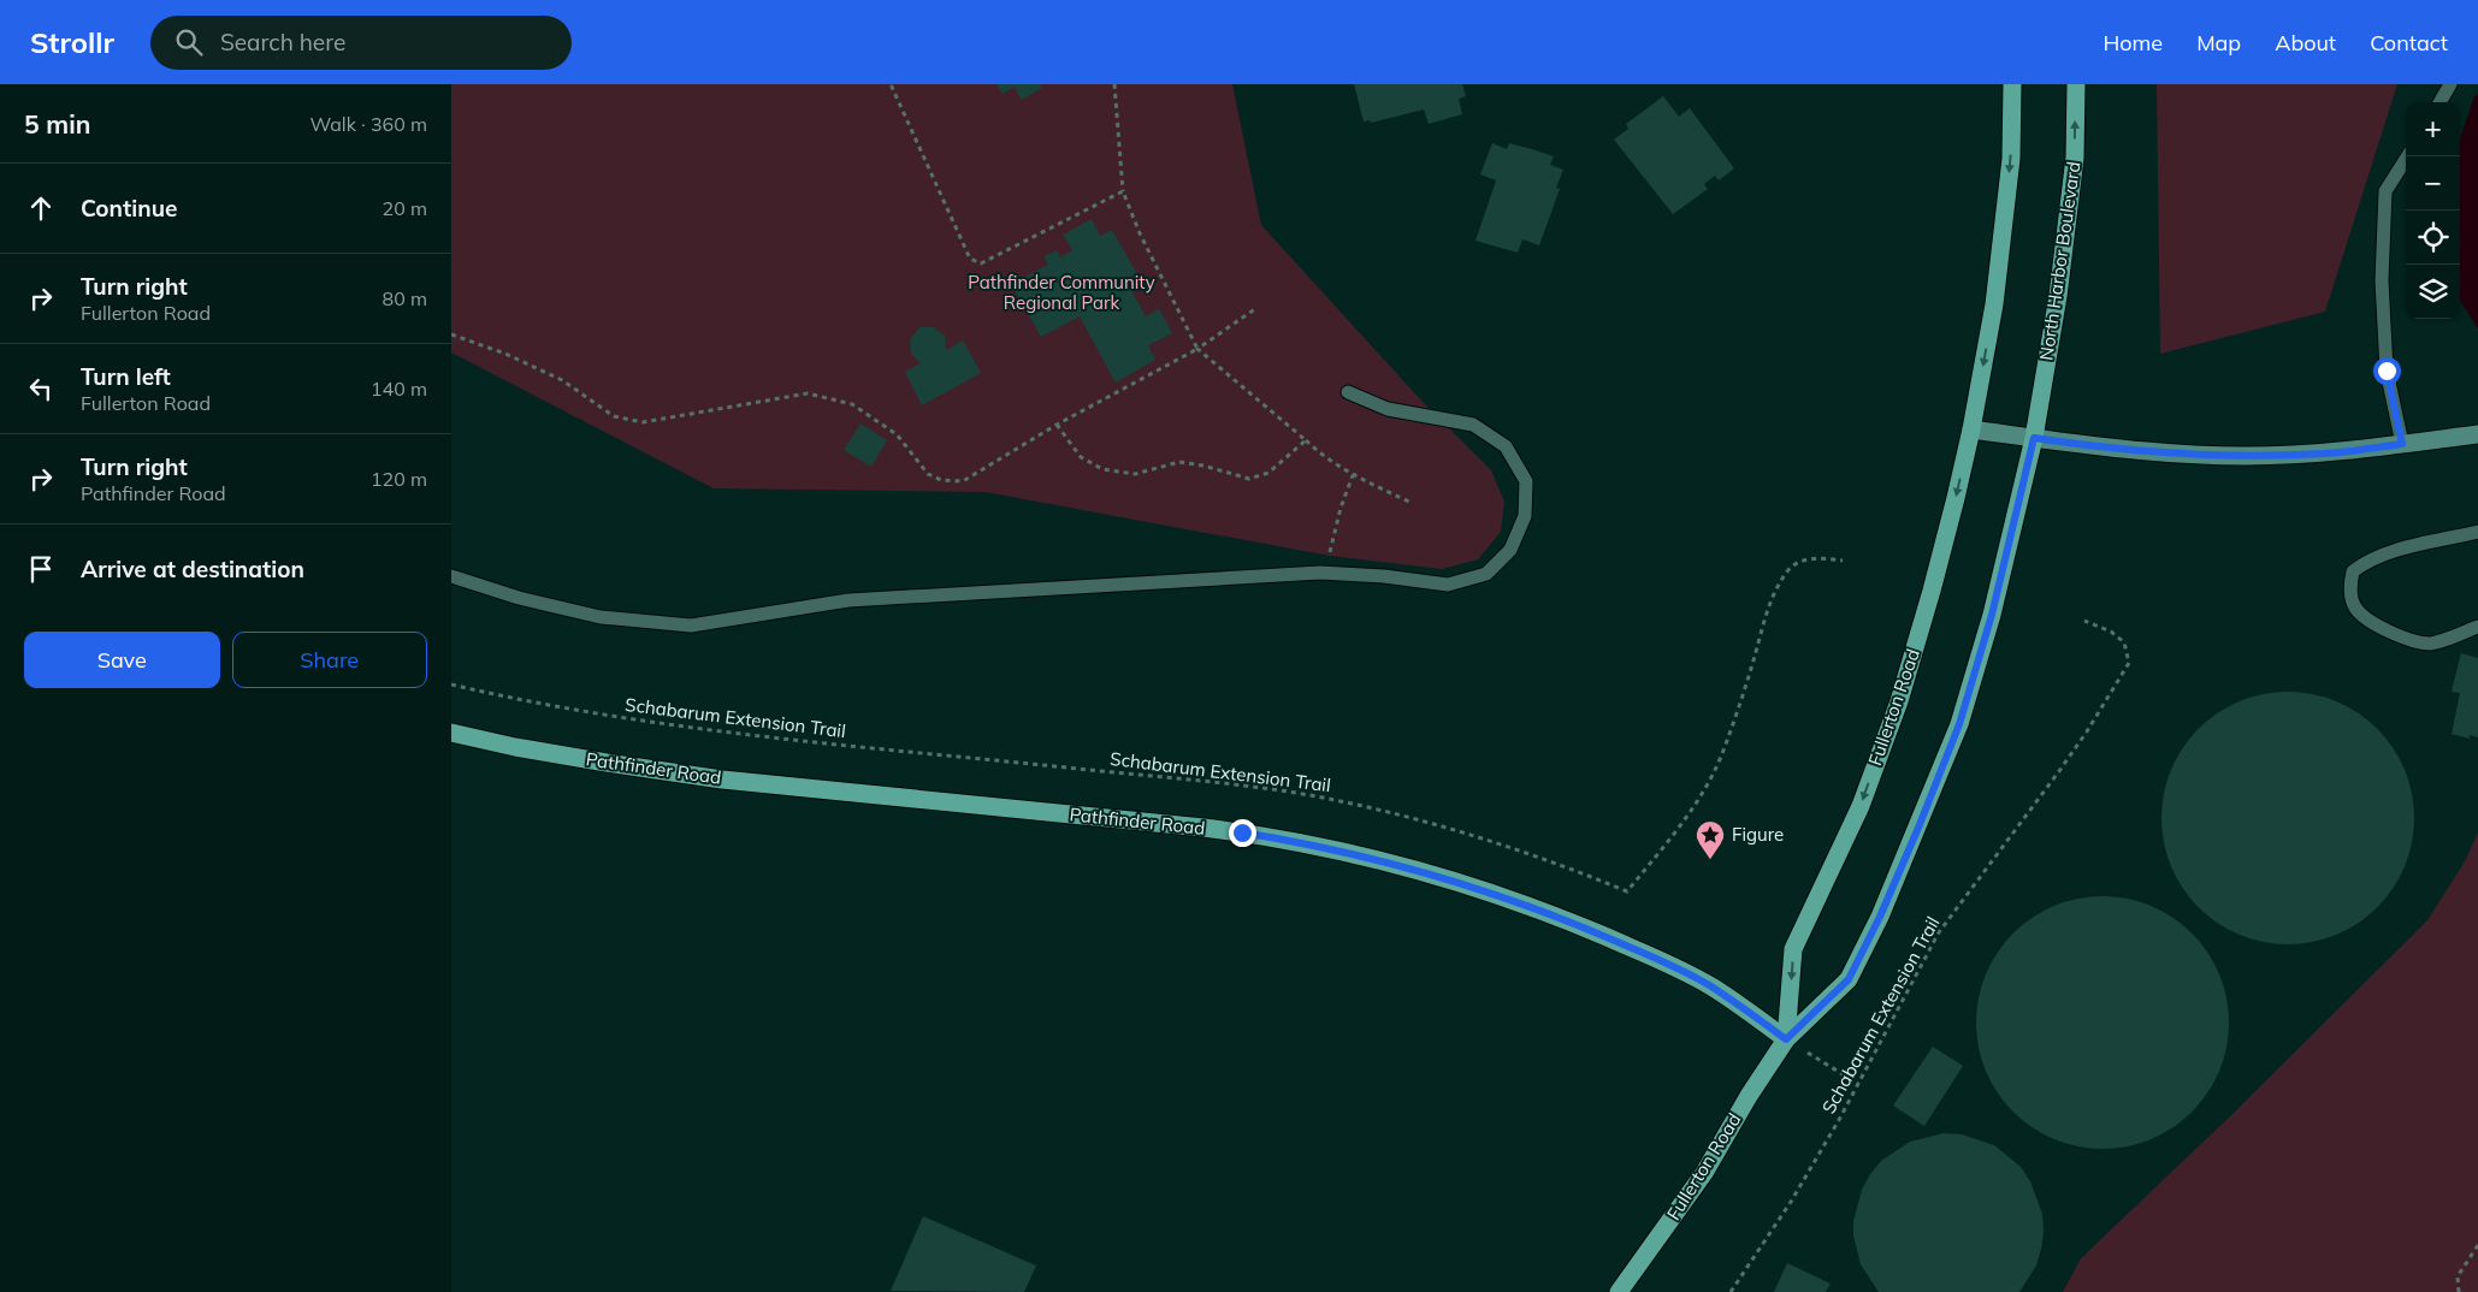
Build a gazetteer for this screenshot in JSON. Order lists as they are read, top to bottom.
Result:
{
  "streets": {
    "main road": ["North Harbor Boulevard", "Fullerton Road", "Pathfinder Road"],
    "path": ["Schabarum Extension Trail"]
  },
  "crossings": [
    ["North Harbor Boulevard", "Fullerton Road"],
    ["Fullerton Road", "Pathfinder Road"]
  ],
  "parks": ["Pathfinder Community Regional Park"],
  "places": {
    "place": ["Figure"]
  },
  "page": {
    "header": "Strollr",
    "search": "Search here",
    "nav": [
      "Home",
      "Map",
      "About",
      "Contact"
    ],
    "heading": ["5 min", "Walk · 360 m"],
    "map_buttons": ["+", "−"],
    "list": [
      ["Continue", "20 m"],
      ["Turn right", "Fullerton Road", "80 m"],
      ["Turn left", "Fullerton Road", "140 m"],
      ["Turn right", "Pathfinder Road", "120 m"],
      "Arrive at destination"
    ],
    "buttons": ["Save", "Share"]
  }
}
